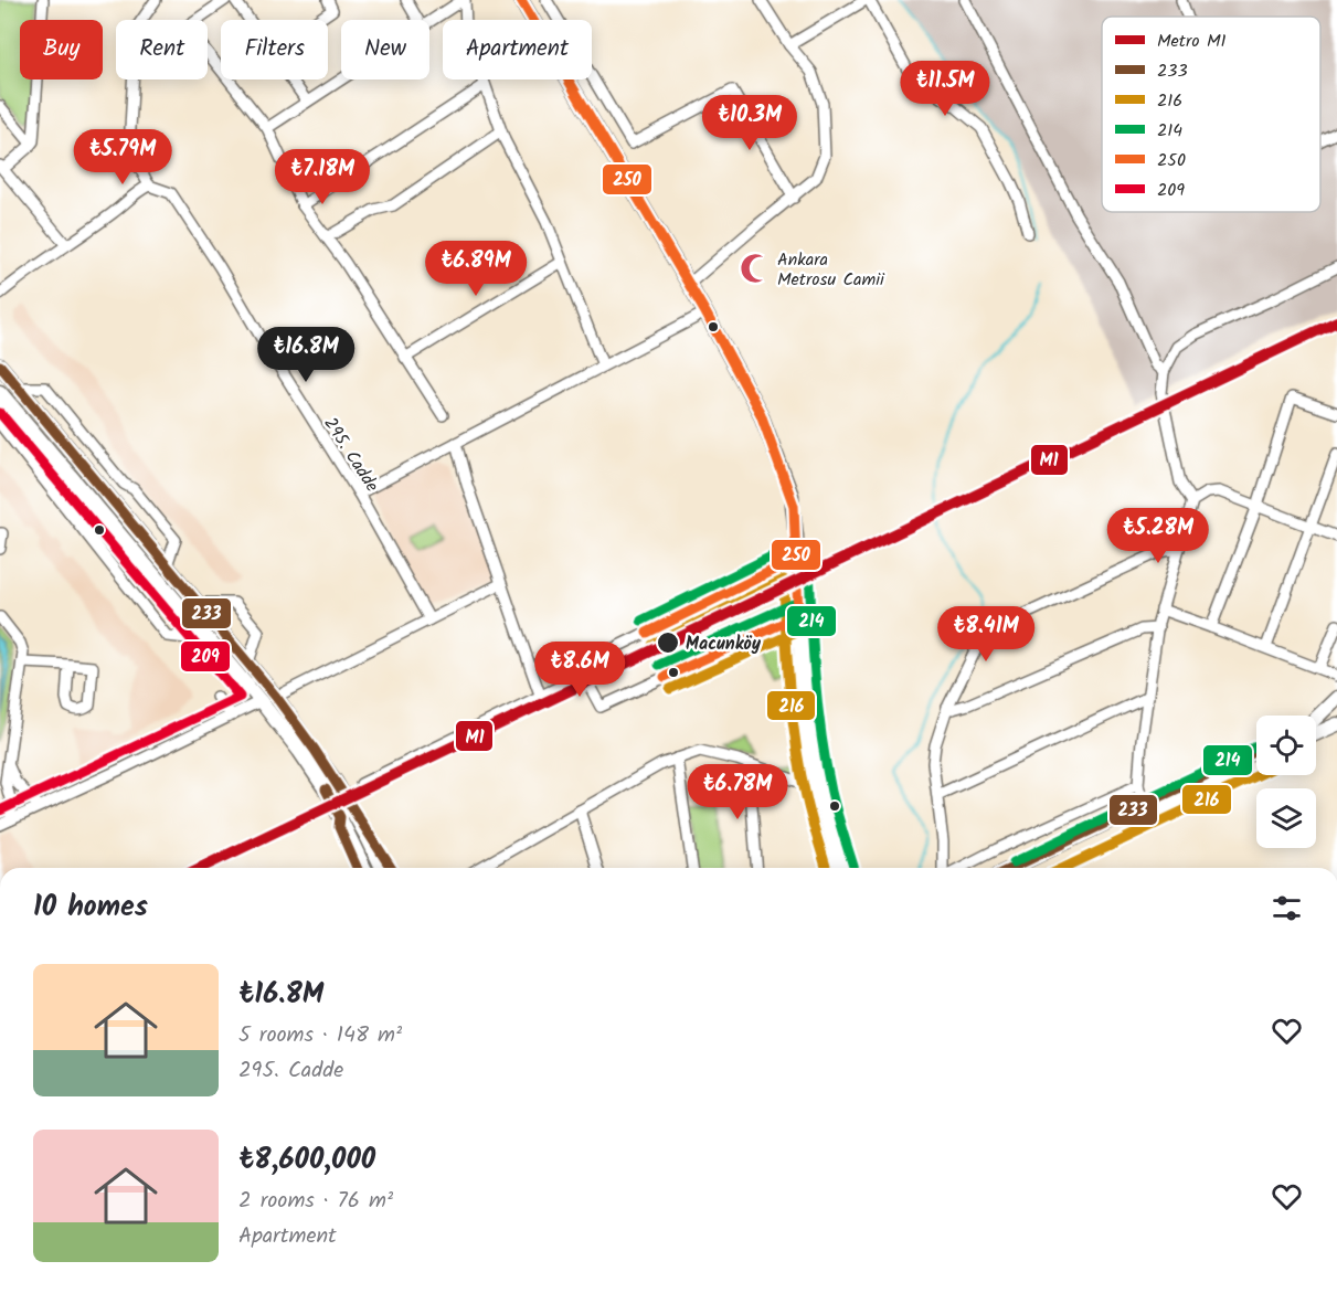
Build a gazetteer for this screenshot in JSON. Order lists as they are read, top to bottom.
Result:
{
  "streets": {
    "street": ["295. Cadde"]
  },
  "places": {
    "mosque": ["Ankara Metrosu Camii"],
    "other": ["Macunköy"]
  },
  "lines": [
    "transit line 250",
    "metro line M1",
    "transit line 233",
    "transit line 209",
    "transit line 214",
    "transit line 216"
  ],
  "legend": [
    "Metro M1",
    "233",
    "216",
    "214",
    "250",
    "209"
  ],
  "page": {
    "chip": [
      "Buy",
      "Rent",
      "Filters",
      "New",
      "Apartment"
    ],
    "price": [
      "₺11.5M",
      "₺10.3M",
      "₺5.79M",
      "₺7.18M",
      "₺6.89M",
      "₺16.8M",
      "₺5.28M",
      "₺8.41M",
      "₺8.6M",
      "₺6.78M"
    ],
    "heading": "10 homes",
    "list": [
      {
        "name": "₺16.8M",
        "note": "5 rooms · 148 m² · 295. Cadde"
      },
      {
        "name": "₺8,600,000",
        "note": "2 rooms · 76 m² · Apartment"
      }
    ]
  }
}
